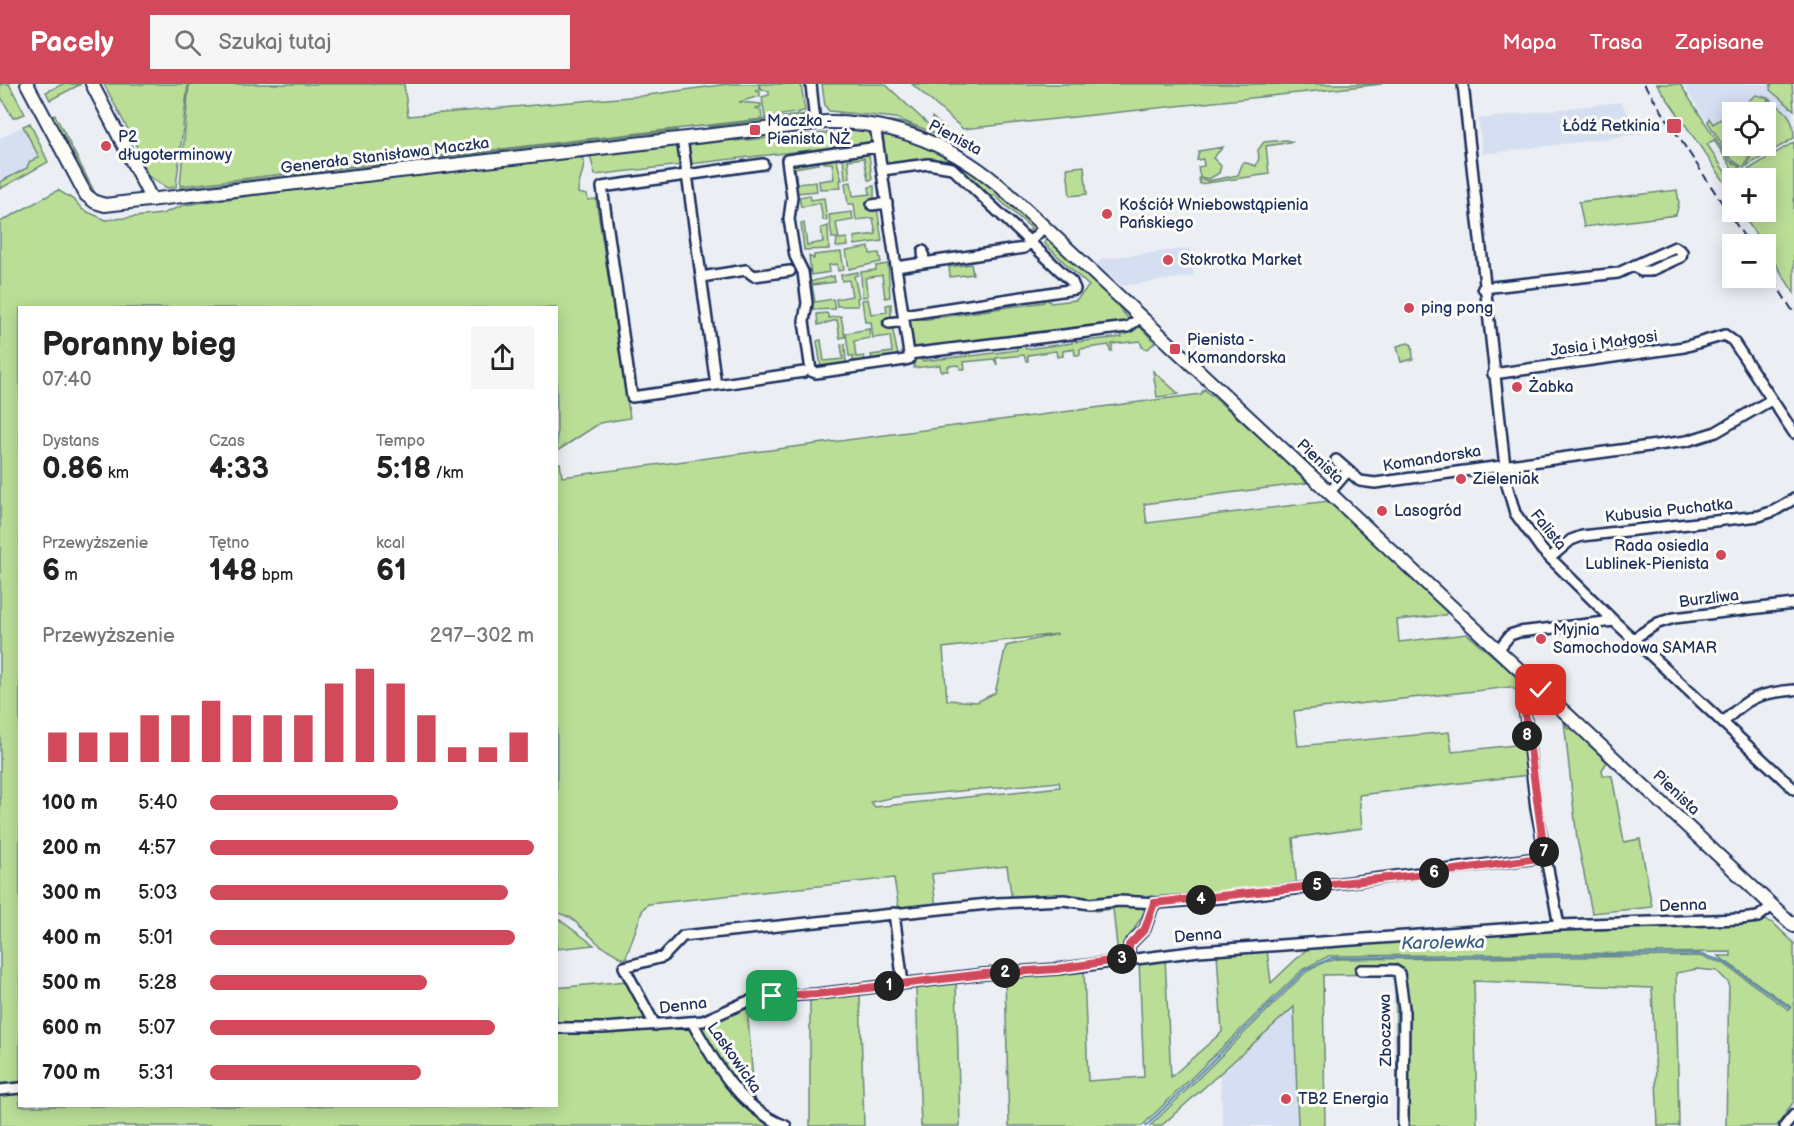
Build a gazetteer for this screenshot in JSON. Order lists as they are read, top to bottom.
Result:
{
  "streets": {
    "street": [
      "Pienista",
      "Generała Stanisława Maczka",
      "Jasia i Małgosi",
      "Komandorska",
      "Kubusia Puchatka",
      "Falista",
      "Burzliwa",
      "Denna",
      "Zboczowa",
      "Laskowicka"
    ]
  },
  "crossings": [
    ["Pienista", "Generała Stanisława Maczka"],
    ["Pienista", "Denna"],
    ["Jasia i Małgosi", "Komandorska"],
    ["Jasia i Małgosi", "Falista"],
    ["Komandorska", "Falista"],
    ["Kubusia Puchatka", "Falista"],
    ["Falista", "Burzliwa"],
    ["Denna", "Laskowicka"]
  ],
  "water": ["Karolewka"],
  "places": {
    "transit": ["Łódź Retkinia", "Maczka - Pienista NŻ", "Pienista - Komandorska"],
    "other": [
      "P2 długoterminowy",
      "Kościół Wniebowstąpienia Pańskiego",
      "Stokrotka Market",
      "ping pong",
      "Żabka",
      "Zieleniak",
      "Lasogród",
      "Rada osiedla Lublinek-Pienista",
      "Myjnia Samochodowa SAMAR",
      "TB2 Energia"
    ]
  },
  "page": {
    "header": "Pacely",
    "search": "Szukaj tutaj",
    "nav": ["Mapa", "Trasa", "Zapisane"],
    "map_buttons": ["+", "−"],
    "heading": ["Poranny bieg", "07:40"],
    "stats": [
      ["Dystans", "0.86 km"],
      ["Czas", "4:33"],
      ["Tempo", "5:18 /km"],
      ["Przewyższenie", "6 m"],
      ["Tętno", "148 bpm"],
      ["kcal", "61"]
    ],
    "chart": ["Przewyższenie", "297–302 m"],
    "pins": [
      "8",
      "7",
      "6",
      "5",
      "4",
      "3",
      "2",
      "1"
    ],
    "list": [
      {
        "name": "100 m",
        "note": "5:40"
      },
      {
        "name": "200 m",
        "note": "4:57"
      },
      {
        "name": "300 m",
        "note": "5:03"
      },
      {
        "name": "400 m",
        "note": "5:01"
      },
      {
        "name": "500 m",
        "note": "5:28"
      },
      {
        "name": "600 m",
        "note": "5:07"
      },
      {
        "name": "700 m",
        "note": "5:31"
      }
    ]
  }
}
